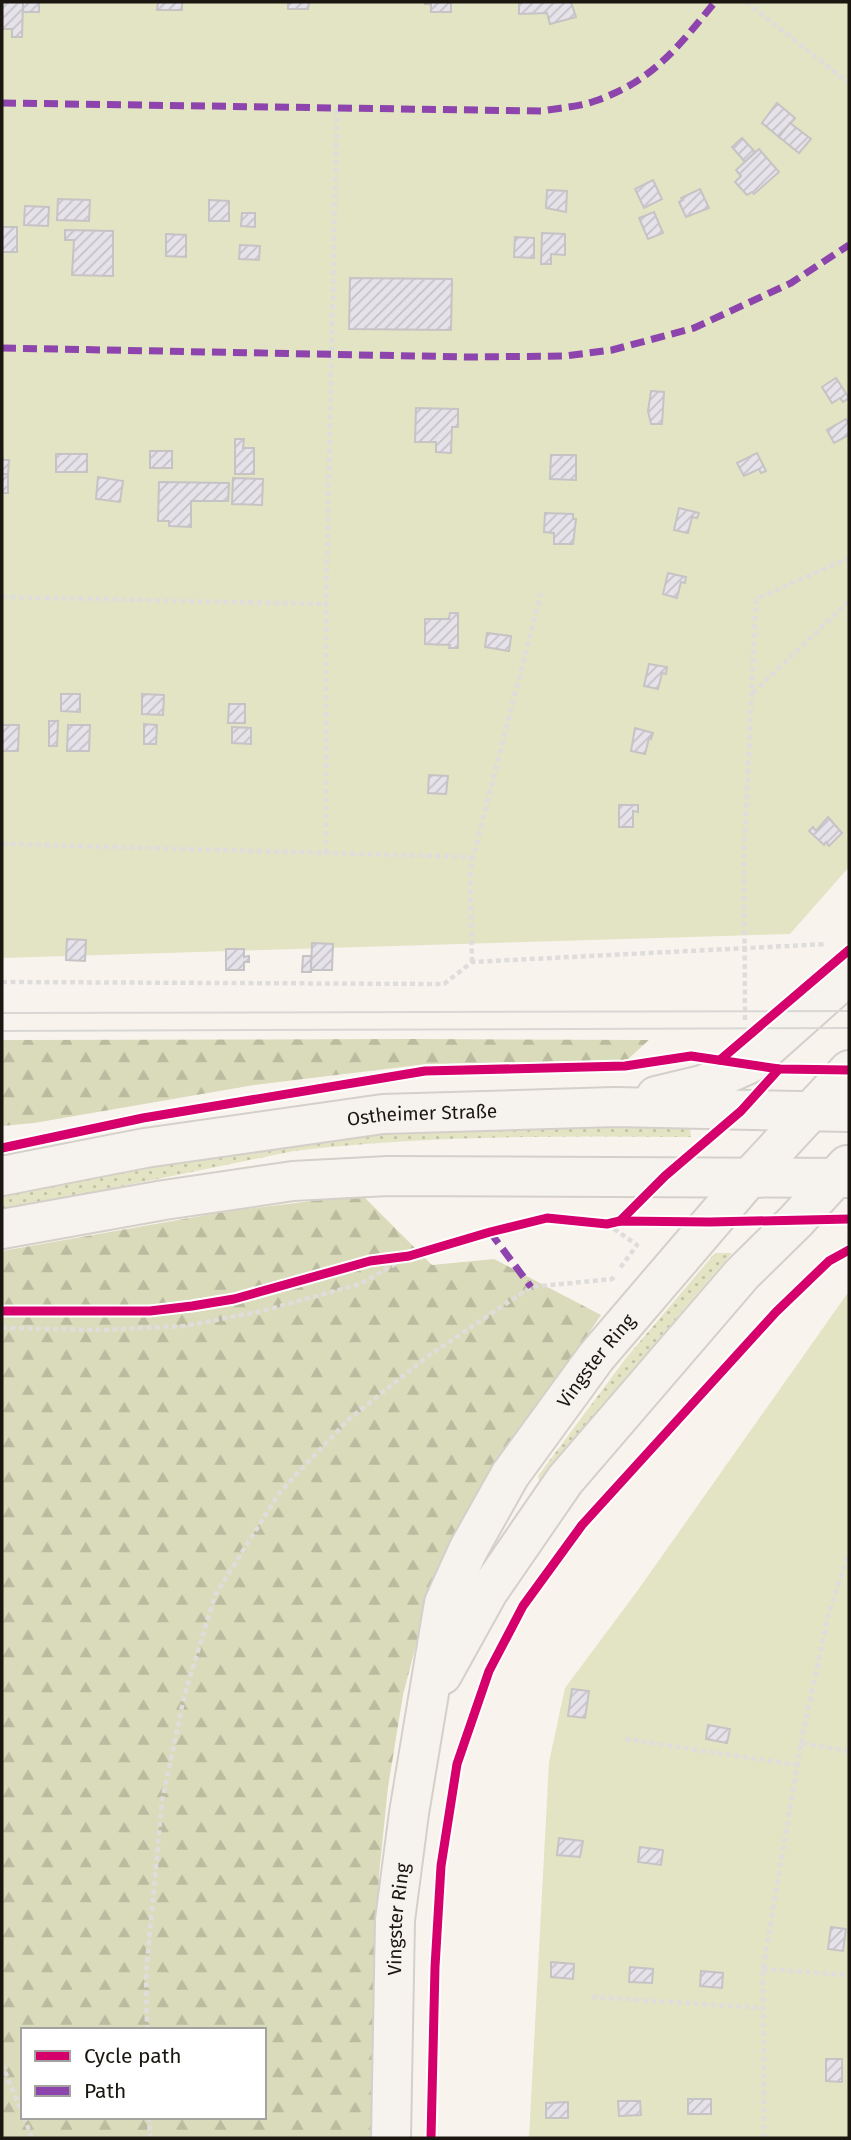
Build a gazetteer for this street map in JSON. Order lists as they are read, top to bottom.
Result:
{
  "streets": {
    "main road": ["Ostheimer Straße", "Vingster Ring"]
  },
  "crossings": [
    ["Ostheimer Straße", "Vingster Ring"]
  ],
  "legend": ["Cycle path", "Path"]
}
